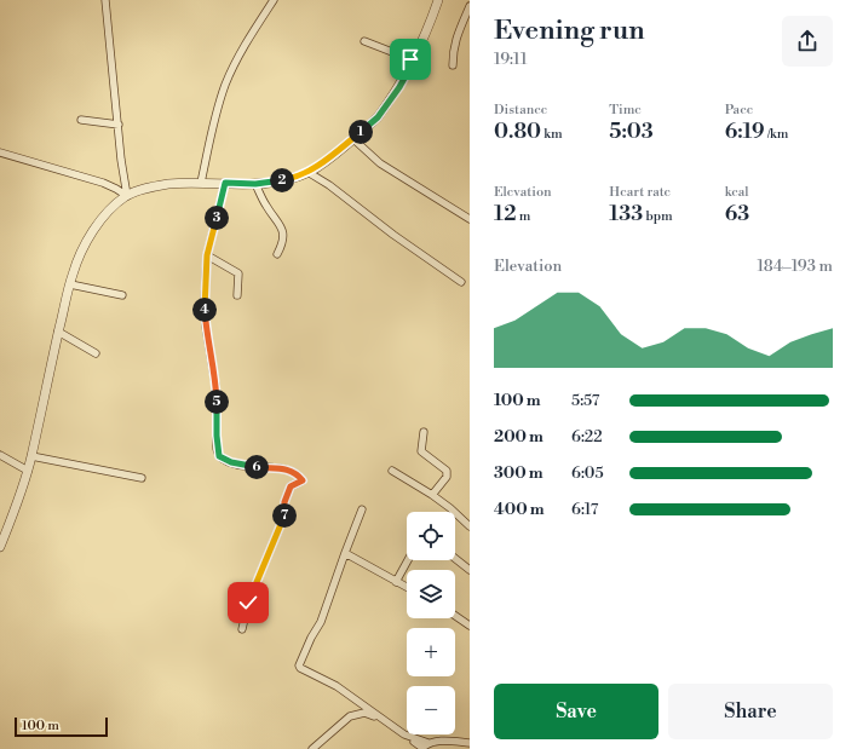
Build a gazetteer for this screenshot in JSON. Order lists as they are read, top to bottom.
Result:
{
  "scale_bar": "100 m",
  "page": {
    "heading": ["Evening run", "19:11"],
    "stats": [
      ["Distance", "0.80 km"],
      ["Time", "5:03"],
      ["Pace", "6:19 /km"],
      ["Elevation", "12 m"],
      ["Heart rate", "133 bpm"],
      ["kcal", "63"]
    ],
    "pins": [
      "1",
      "2",
      "3",
      "4",
      "5",
      "6",
      "7"
    ],
    "chart": ["Elevation", "184–193 m"],
    "list": [
      {
        "name": "100 m",
        "note": "5:57"
      },
      {
        "name": "200 m",
        "note": "6:22"
      },
      {
        "name": "300 m",
        "note": "6:05"
      },
      {
        "name": "400 m",
        "note": "6:17"
      }
    ],
    "map_buttons": ["+", "−"],
    "buttons": ["Save", "Share"],
    "scale": "100 m"
  }
}
